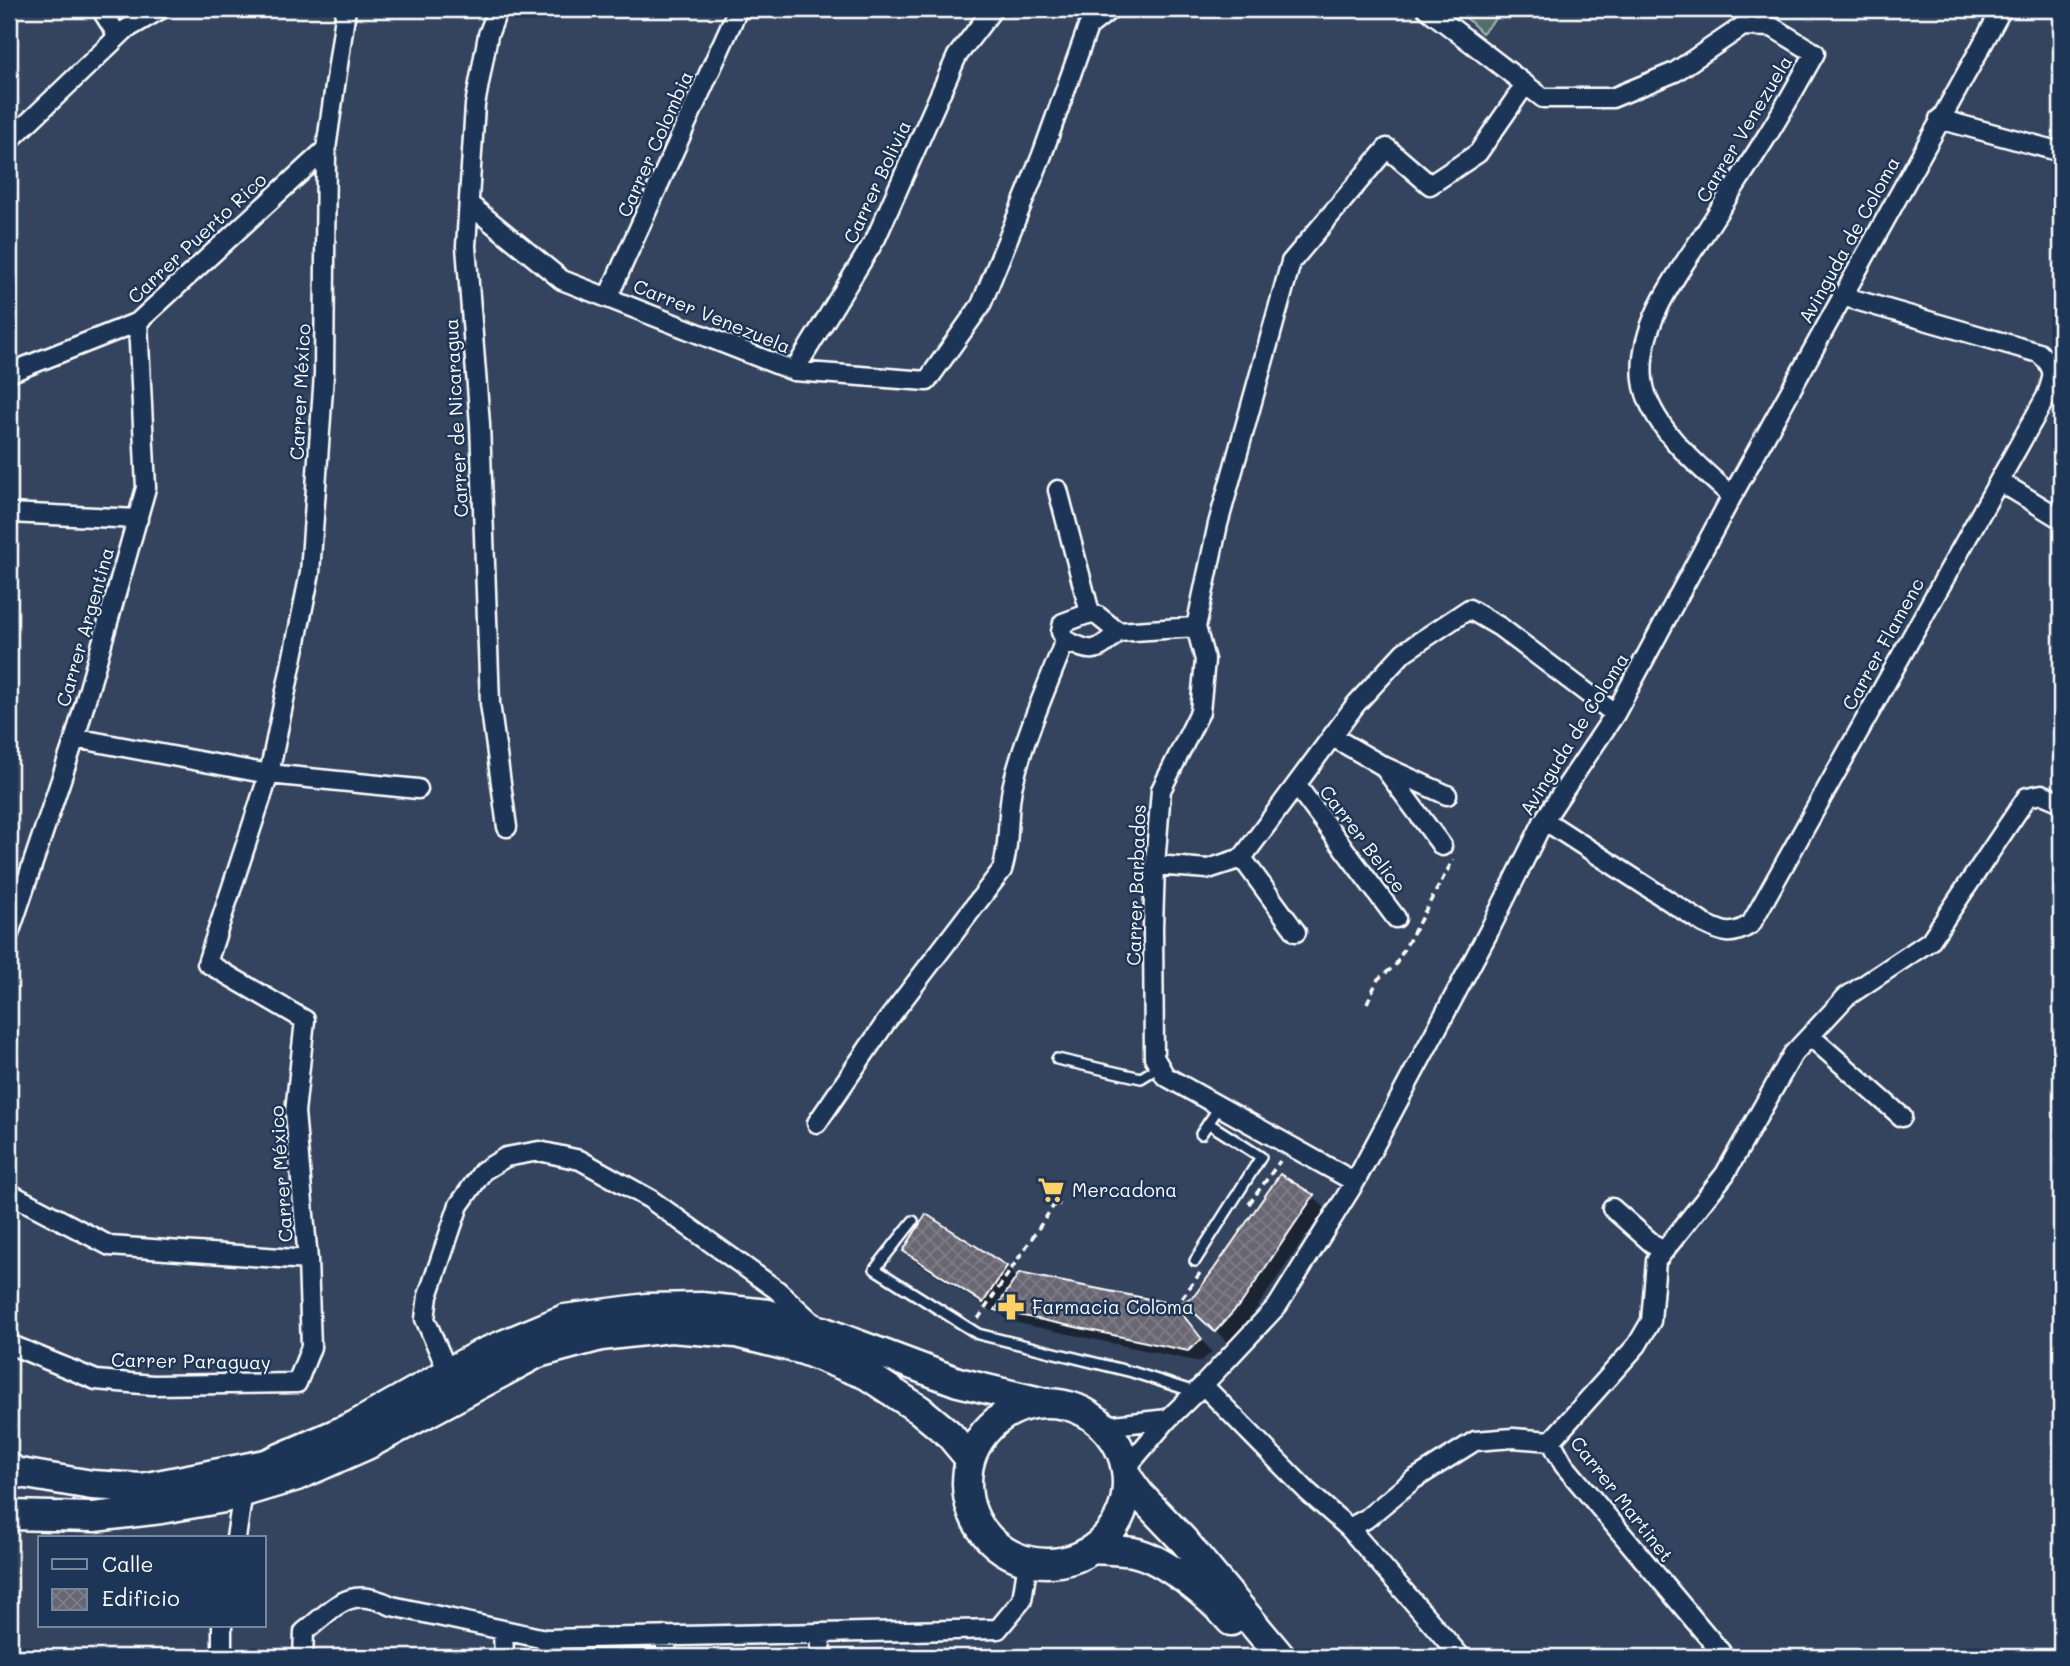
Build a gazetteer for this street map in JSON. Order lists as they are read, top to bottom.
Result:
{
  "streets": {
    "street": [
      "Carrer Venezuela",
      "Carrer Colombia",
      "Carrer Bolivia",
      "Carrer Puerto Rico",
      "Avinguda de Coloma",
      "Carrer México",
      "Carrer de Nicaragua",
      "Carrer Argentina",
      "Carrer Flamenc",
      "Carrer Belice",
      "Carrer Barbados",
      "Carrer Paraguay",
      "Carrer Martinet"
    ]
  },
  "crossings": [
    ["Carrer Venezuela", "Carrer Colombia"],
    ["Carrer Venezuela", "Carrer Bolivia"],
    ["Carrer Venezuela", "Avinguda de Coloma"],
    ["Carrer Venezuela", "Carrer de Nicaragua"],
    ["Carrer Puerto Rico", "Carrer México"],
    ["Carrer Puerto Rico", "Carrer Argentina"],
    ["Avinguda de Coloma", "Carrer Flamenc"],
    ["Avinguda de Coloma", "Carrer Belice"],
    ["Carrer México", "Carrer Paraguay"]
  ],
  "places": {
    "supermarket": ["Mercadona"],
    "pharmacy": ["Farmacia Coloma"]
  },
  "legend": ["Calle", "Edificio"]
}
